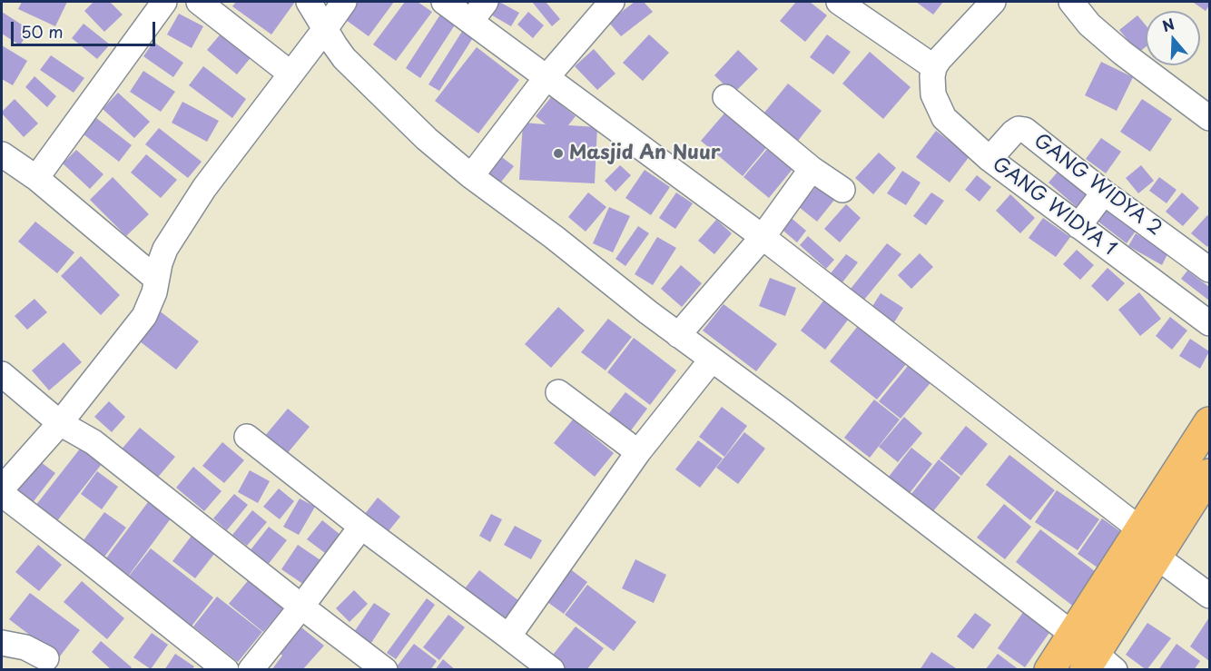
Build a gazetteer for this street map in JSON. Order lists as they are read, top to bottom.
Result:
{
  "streets": {
    "street": ["GANG WIDYA 2", "GANG WIDYA 1"]
  },
  "crossings": [
    ["GANG WIDYA 2", "GANG WIDYA 1"]
  ],
  "places": ["Masjid An Nuur"],
  "scale_bar": "50 m",
  "north": "top"
}
